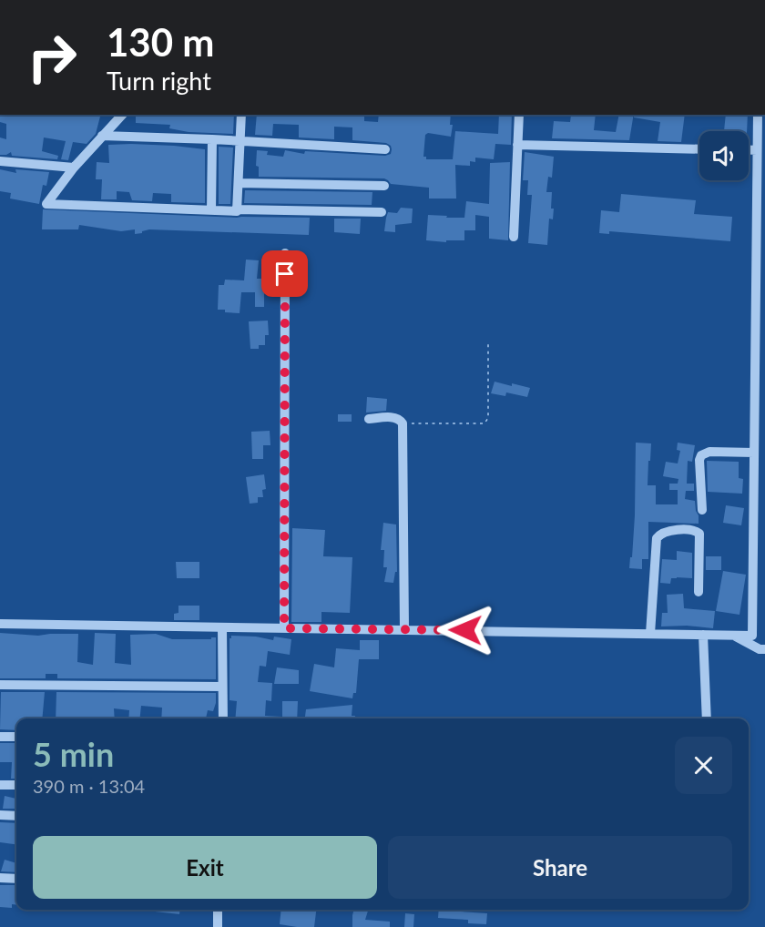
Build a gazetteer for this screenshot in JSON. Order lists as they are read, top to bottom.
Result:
{
  "page": {
    "turn": ["130 m", "Turn right"],
    "heading": ["5 min", "390 m · 13:04"],
    "buttons": ["Exit", "Share"]
  }
}
